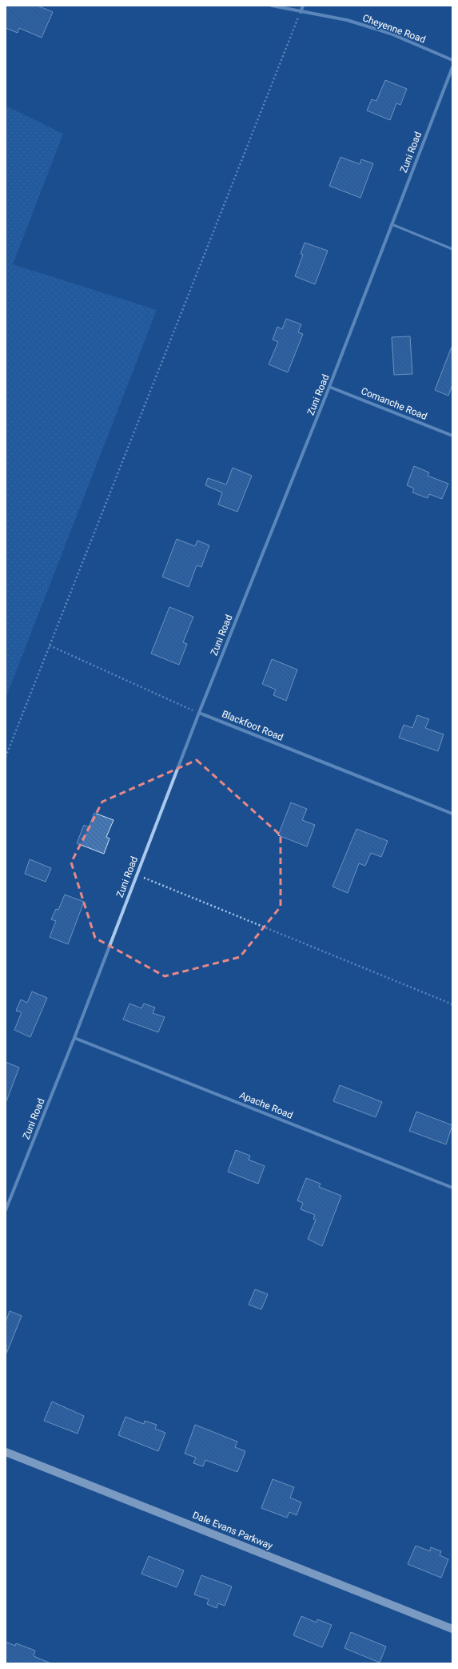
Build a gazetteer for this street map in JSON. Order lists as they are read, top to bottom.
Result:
{
  "streets": {
    "main road": ["Dale Evans Parkway"],
    "street": [
      "Cheyenne Road",
      "Zuni Road",
      "Comanche Road",
      "Blackfoot Road",
      "Apache Road"
    ]
  },
  "crossings": [
    ["Zuni Road", "Comanche Road"],
    ["Zuni Road", "Blackfoot Road"],
    ["Zuni Road", "Apache Road"]
  ]
}
